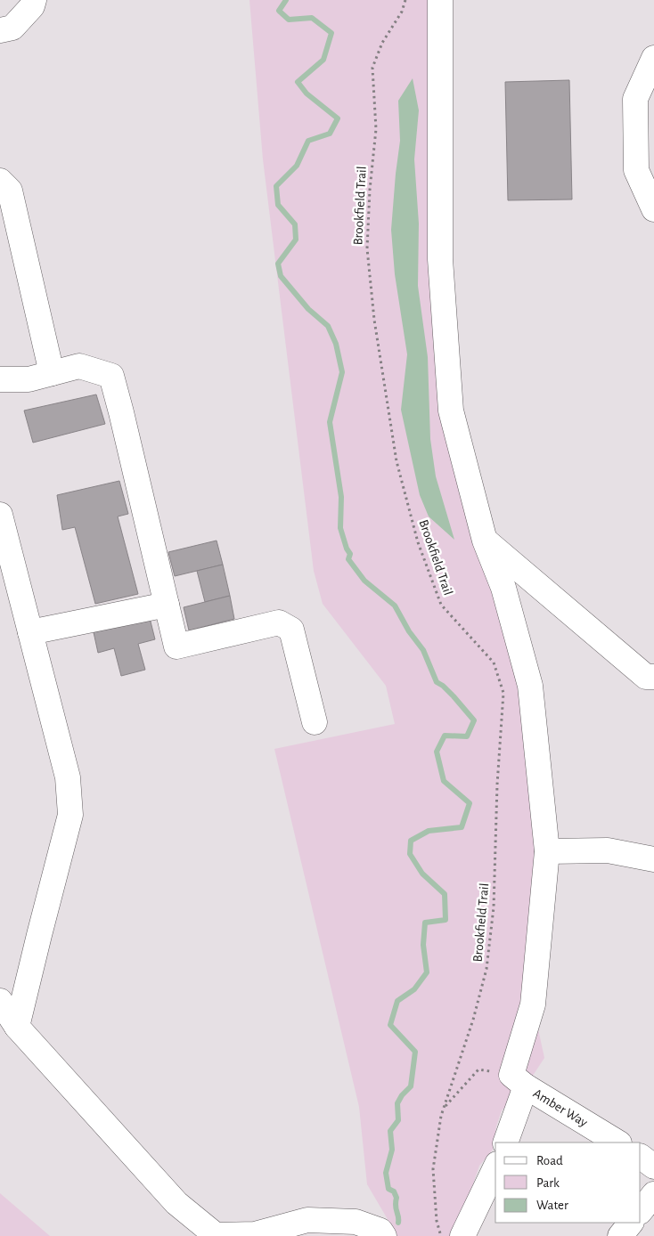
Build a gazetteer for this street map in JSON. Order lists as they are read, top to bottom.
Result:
{
  "streets": {
    "street": ["Amber Way"],
    "path": ["Brookfield Trail"]
  },
  "legend": ["Road", "Park", "Water"]
}
